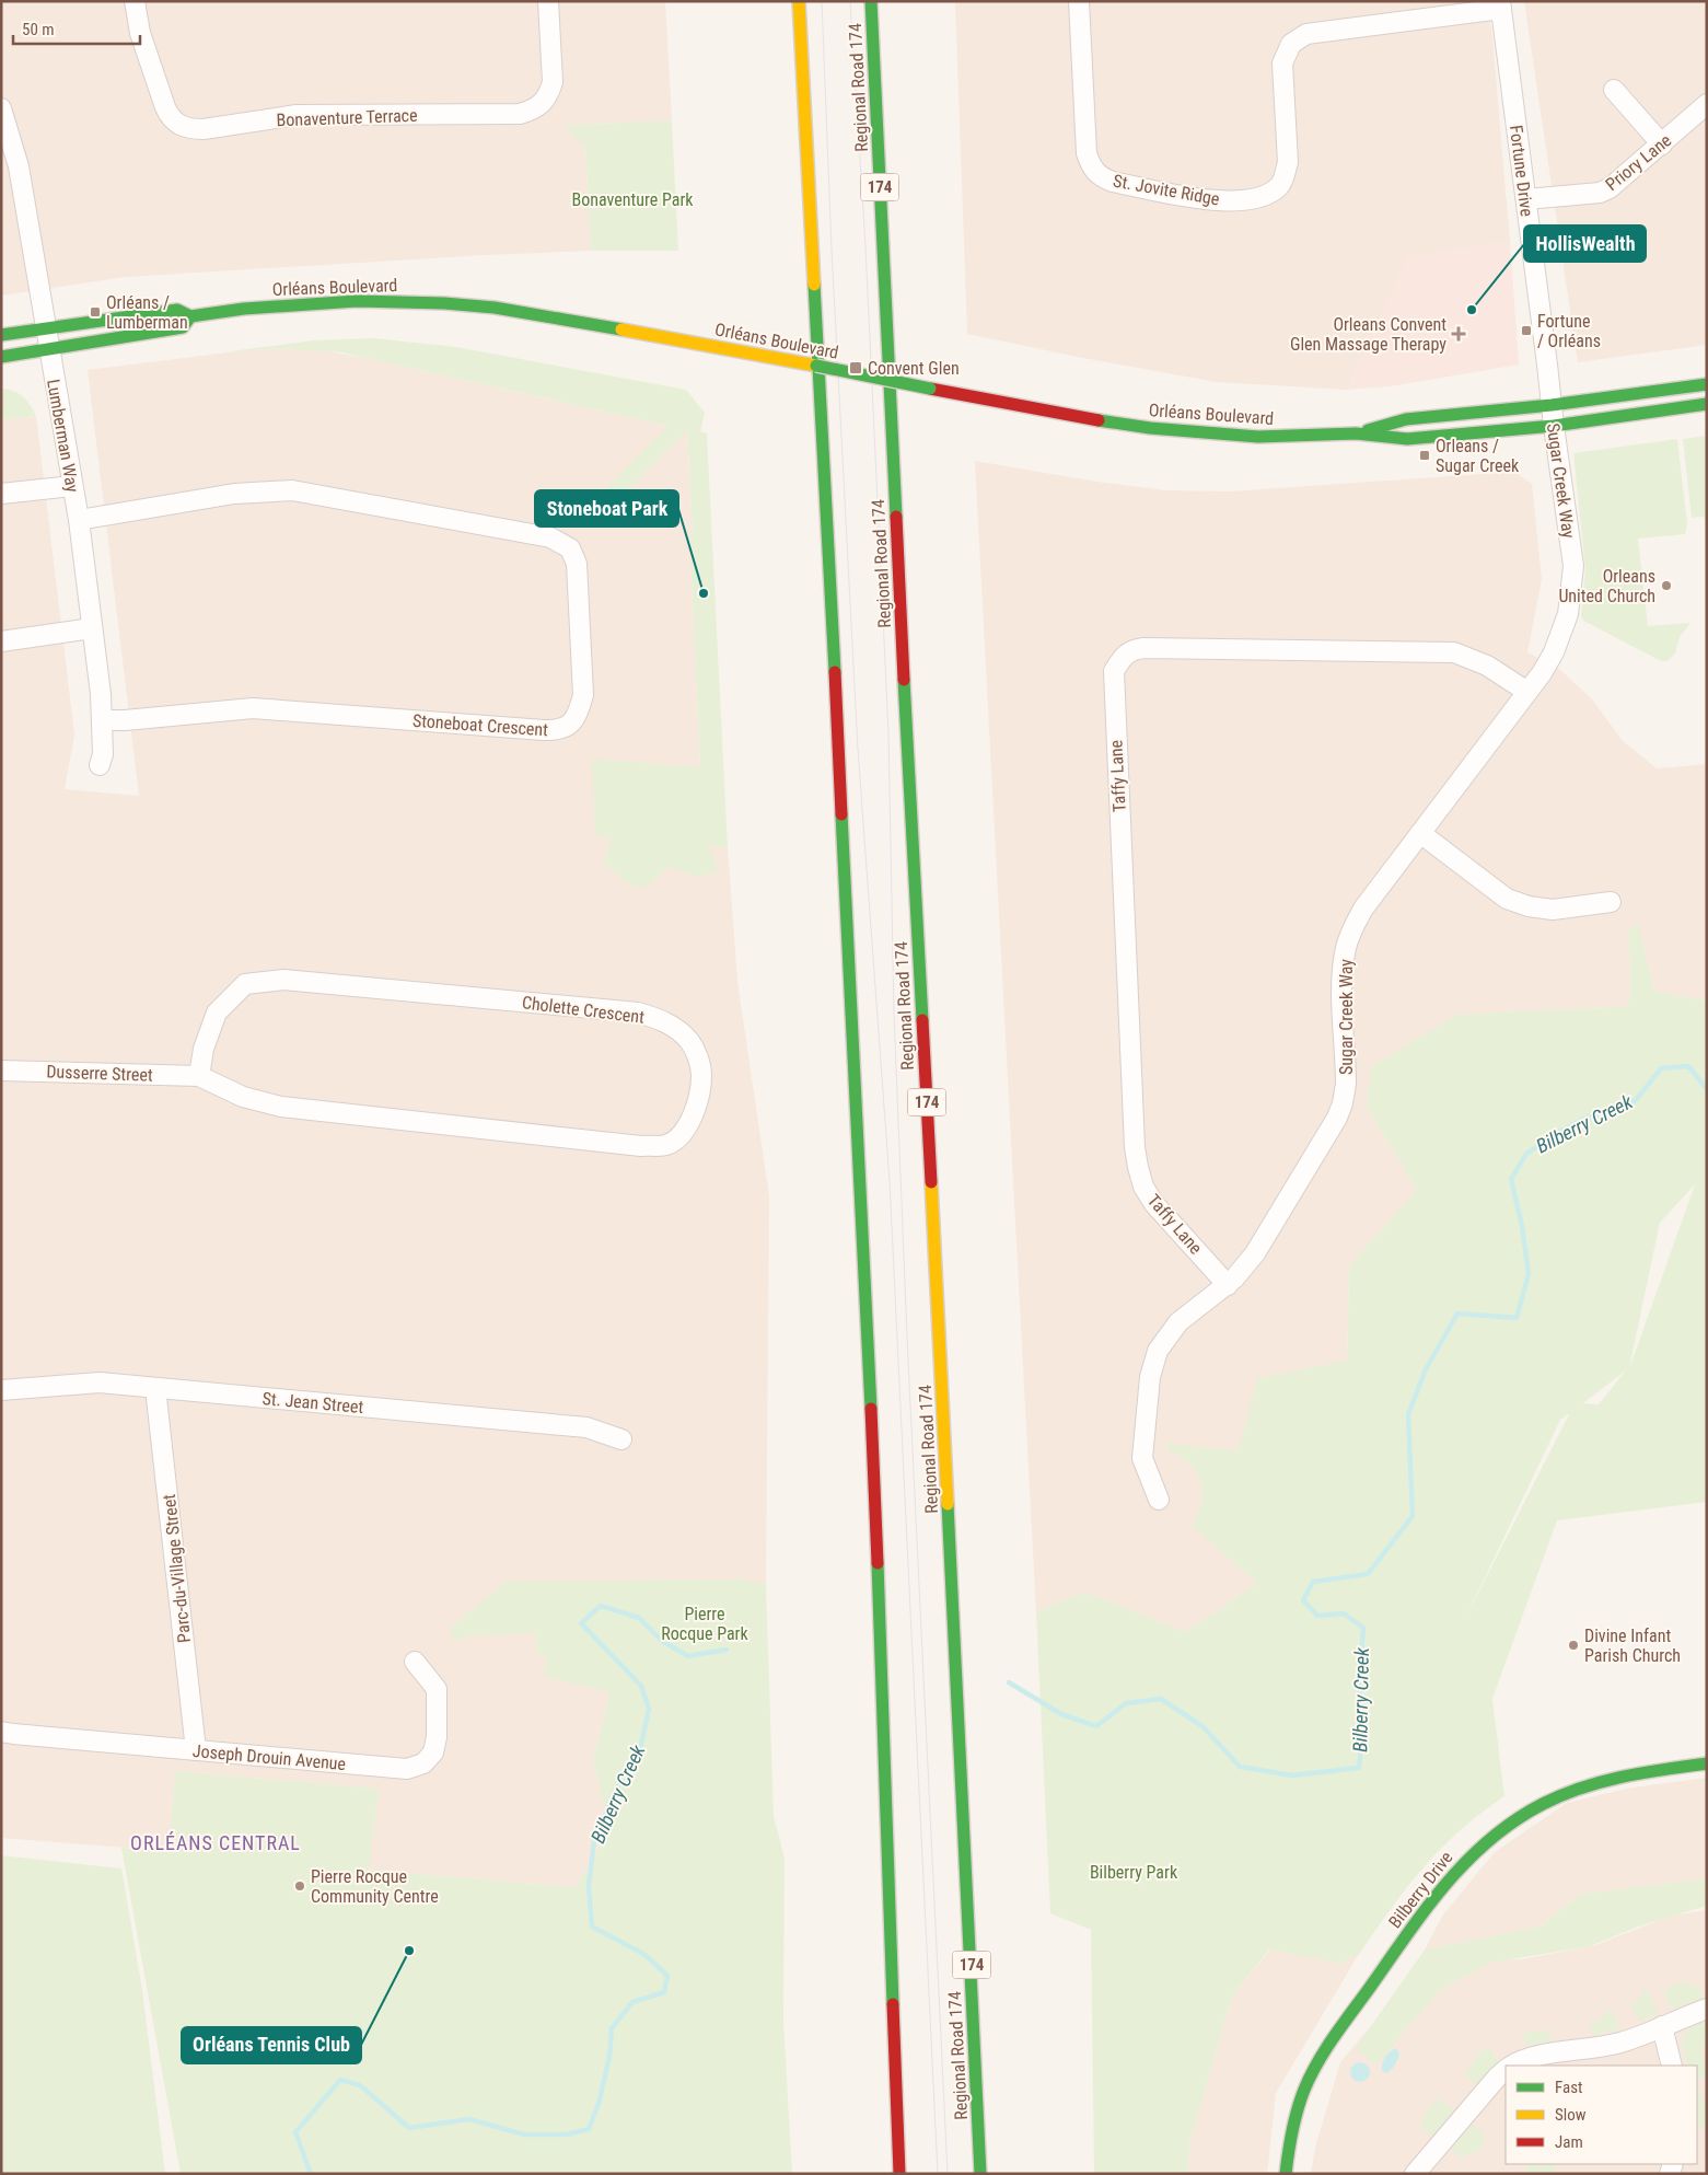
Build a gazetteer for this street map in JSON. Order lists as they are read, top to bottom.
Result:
{
  "streets": {
    "main road": [
      "Regional Road 174",
      "174",
      "Orléans Boulevard",
      "Bilberry Drive"
    ],
    "street": [
      "Bonaventure Terrace",
      "Priory Lane",
      "Fortune Drive",
      "St. Jovite Ridge",
      "Lumberman Way",
      "Sugar Creek Way",
      "Stoneboat Crescent",
      "Taffy Lane",
      "Cholette Crescent",
      "Dusserre Street",
      "St. Jean Street",
      "Parc-du-Village Street",
      "Joseph Drouin Avenue"
    ]
  },
  "crossings": [
    ["Priory Lane", "Fortune Drive"],
    ["Fortune Drive", "St. Jovite Ridge"],
    ["Fortune Drive", "Orléans Boulevard"],
    ["Fortune Drive", "Sugar Creek Way"],
    ["Orléans Boulevard", "Lumberman Way"],
    ["Orléans Boulevard", "Sugar Creek Way"],
    ["Lumberman Way", "Stoneboat Crescent"],
    ["Sugar Creek Way", "Taffy Lane"],
    ["Cholette Crescent", "Dusserre Street"],
    ["St. Jean Street", "Parc-du-Village Street"],
    ["Parc-du-Village Street", "Joseph Drouin Avenue"]
  ],
  "districts": ["ORLÉANS CENTRAL"],
  "water": ["Bilberry Creek"],
  "parks": ["Bonaventure Park", "Pierre Rocque Park", "Bilberry Park"],
  "places": {
    "other": [
      "HollisWealth",
      "Orleans United Church",
      "Stoneboat Park",
      "Divine Infant Parish Church",
      "Pierre Rocque Community Centre",
      "Orléans Tennis Club"
    ],
    "transit": [
      "Orléans / Lumberman",
      "Fortune / Orléans",
      "Convent Glen",
      "Orleans / Sugar Creek"
    ],
    "health": ["Orleans Convent Glen Massage Therapy"]
  },
  "legend": ["Fast", "Slow", "Jam"],
  "scale_bar": "50 m"
}
